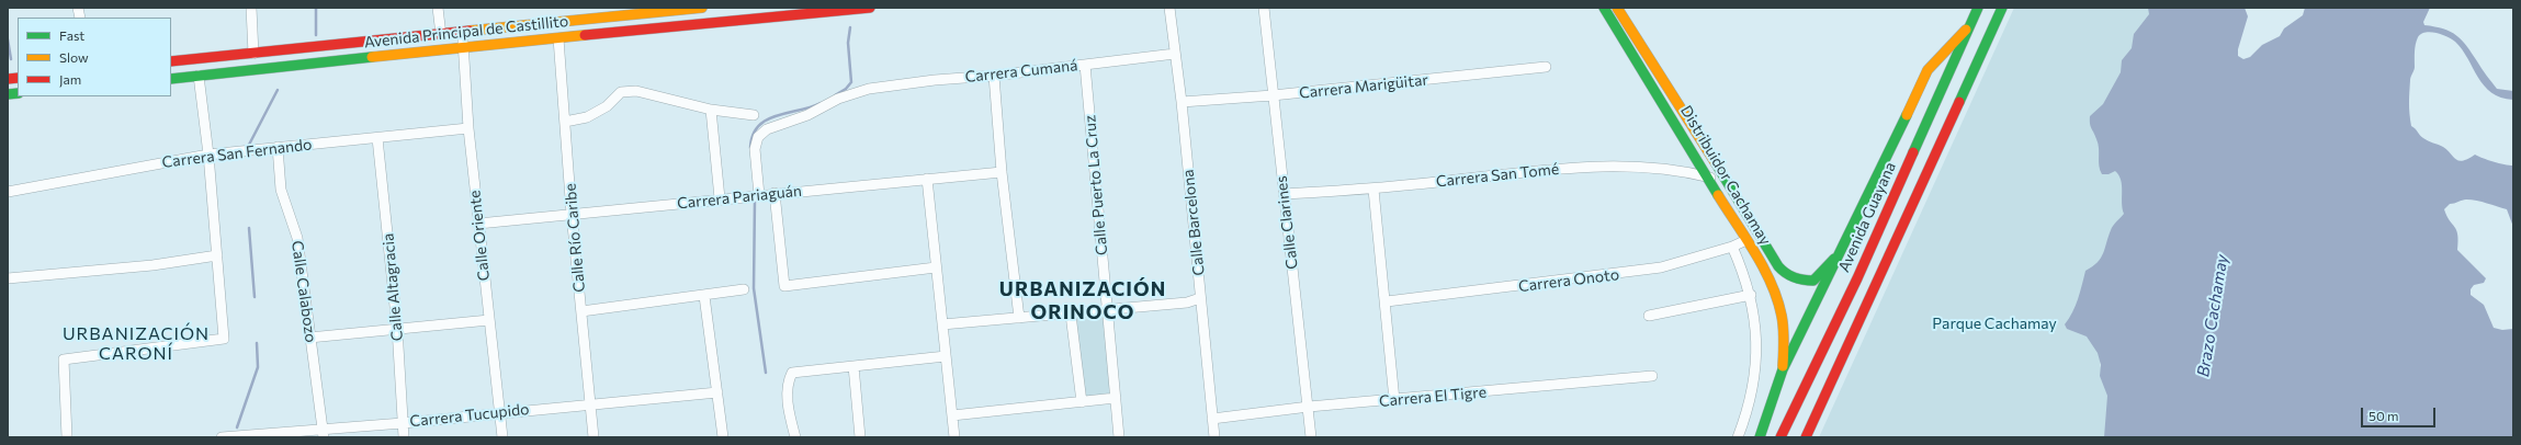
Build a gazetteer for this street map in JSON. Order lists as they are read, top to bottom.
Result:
{
  "streets": {
    "main road": ["Avenida Principal de Castillito", "Distribuidor Cachamay", "Avenida Guayana"],
    "street": [
      "Carrera Cumaná",
      "Carrera Marigüitar",
      "Carrera San Fernando",
      "Carrera San Tomé",
      "Calle Puerto La Cruz",
      "Carrera Pariaguán",
      "Calle Barcelona",
      "Calle Clarines",
      "Calle Oriente",
      "Calle Río Caribe",
      "Carrera Onoto",
      "Calle Altagracia",
      "Calle Calabozo",
      "Carrera El Tigre",
      "Carrera Tucupido"
    ]
  },
  "crossings": [
    ["Avenida Principal de Castillito", "Calle Oriente"],
    ["Avenida Principal de Castillito", "Calle Río Caribe"],
    ["Carrera Cumaná", "Calle Puerto La Cruz"],
    ["Carrera Cumaná", "Carrera Pariaguán"],
    ["Carrera Cumaná", "Calle Barcelona"],
    ["Carrera Marigüitar", "Calle Barcelona"],
    ["Carrera Marigüitar", "Calle Clarines"],
    ["Carrera San Fernando", "Calle Oriente"],
    ["Carrera San Fernando", "Calle Altagracia"],
    ["Carrera San Fernando", "Calle Calabozo"],
    ["Carrera San Tomé", "Distribuidor Cachamay"],
    ["Carrera San Tomé", "Calle Clarines"],
    ["Distribuidor Cachamay", "Avenida Guayana"],
    ["Distribuidor Cachamay", "Carrera Onoto"],
    ["Carrera Pariaguán", "Calle Oriente"],
    ["Carrera Pariaguán", "Calle Río Caribe"],
    ["Calle Barcelona", "Carrera El Tigre"],
    ["Calle Clarines", "Carrera El Tigre"],
    ["Calle Oriente", "Carrera Tucupido"],
    ["Calle Río Caribe", "Carrera Tucupido"],
    ["Calle Altagracia", "Carrera Tucupido"],
    ["Calle Calabozo", "Carrera Tucupido"]
  ],
  "districts": ["URBANIZACIÓN ORINOCO", "URBANIZACIÓN CARONÍ"],
  "water": ["Brazo Cachamay"],
  "parks": ["Parque Cachamay"],
  "legend": ["Fast", "Slow", "Jam"],
  "scale_bar": "50 m"
}
